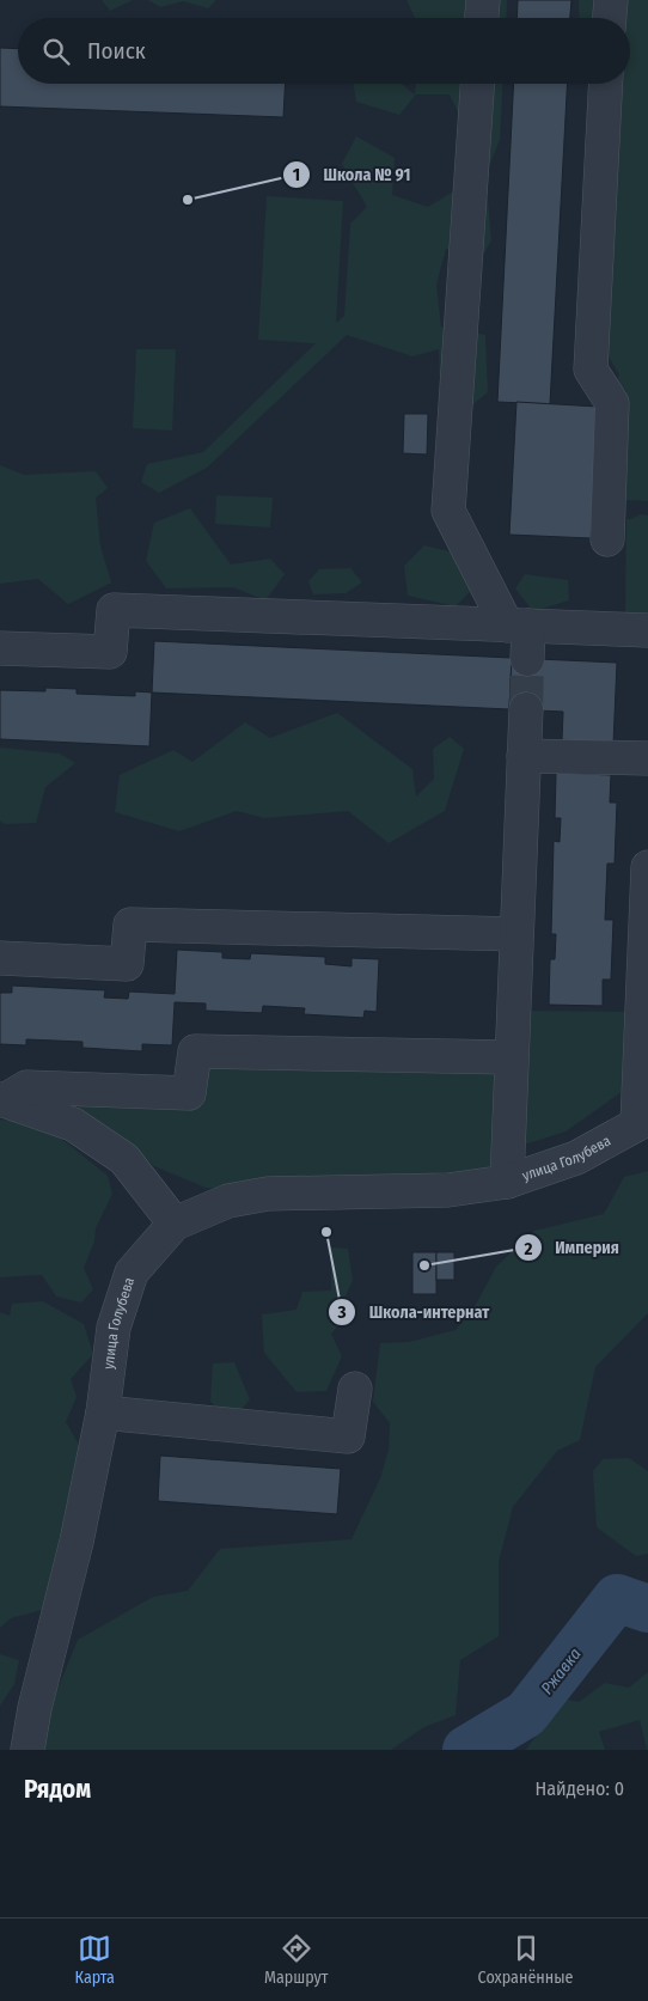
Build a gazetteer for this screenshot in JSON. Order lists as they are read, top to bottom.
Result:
{
  "streets": {
    "street": ["улица Голубева"]
  },
  "water": ["Ржавка"],
  "places": ["Школа № 91", "Школа-интернат", "Империя"],
  "page": {
    "search": "Поиск",
    "heading": ["Рядом", "Найдено: 0"],
    "nav": ["Карта", "Маршрут", "Сохранённые"]
  }
}
